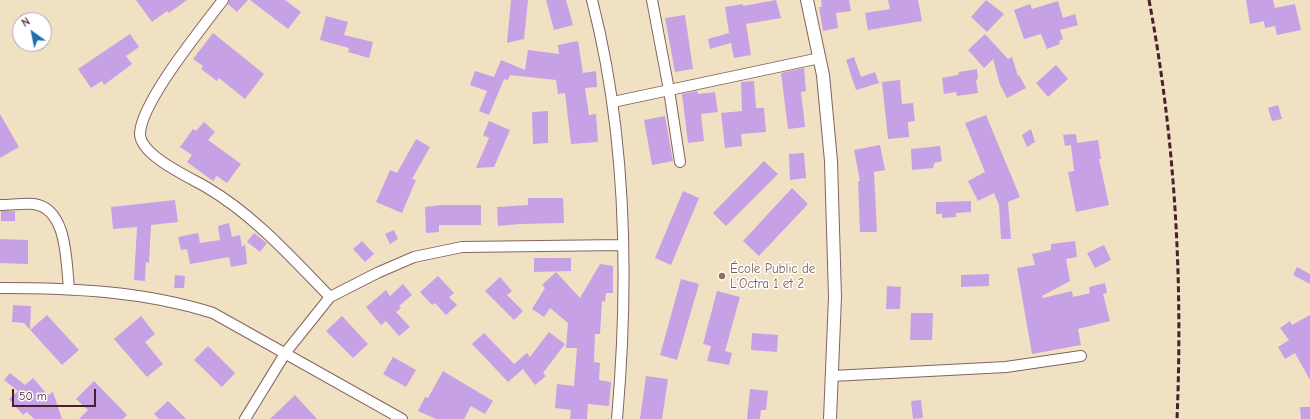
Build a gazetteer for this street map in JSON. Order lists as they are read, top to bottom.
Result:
{
  "places": ["École Public de L'Octra 1 et 2"],
  "scale_bar": "50 m",
  "north": "top left"
}
